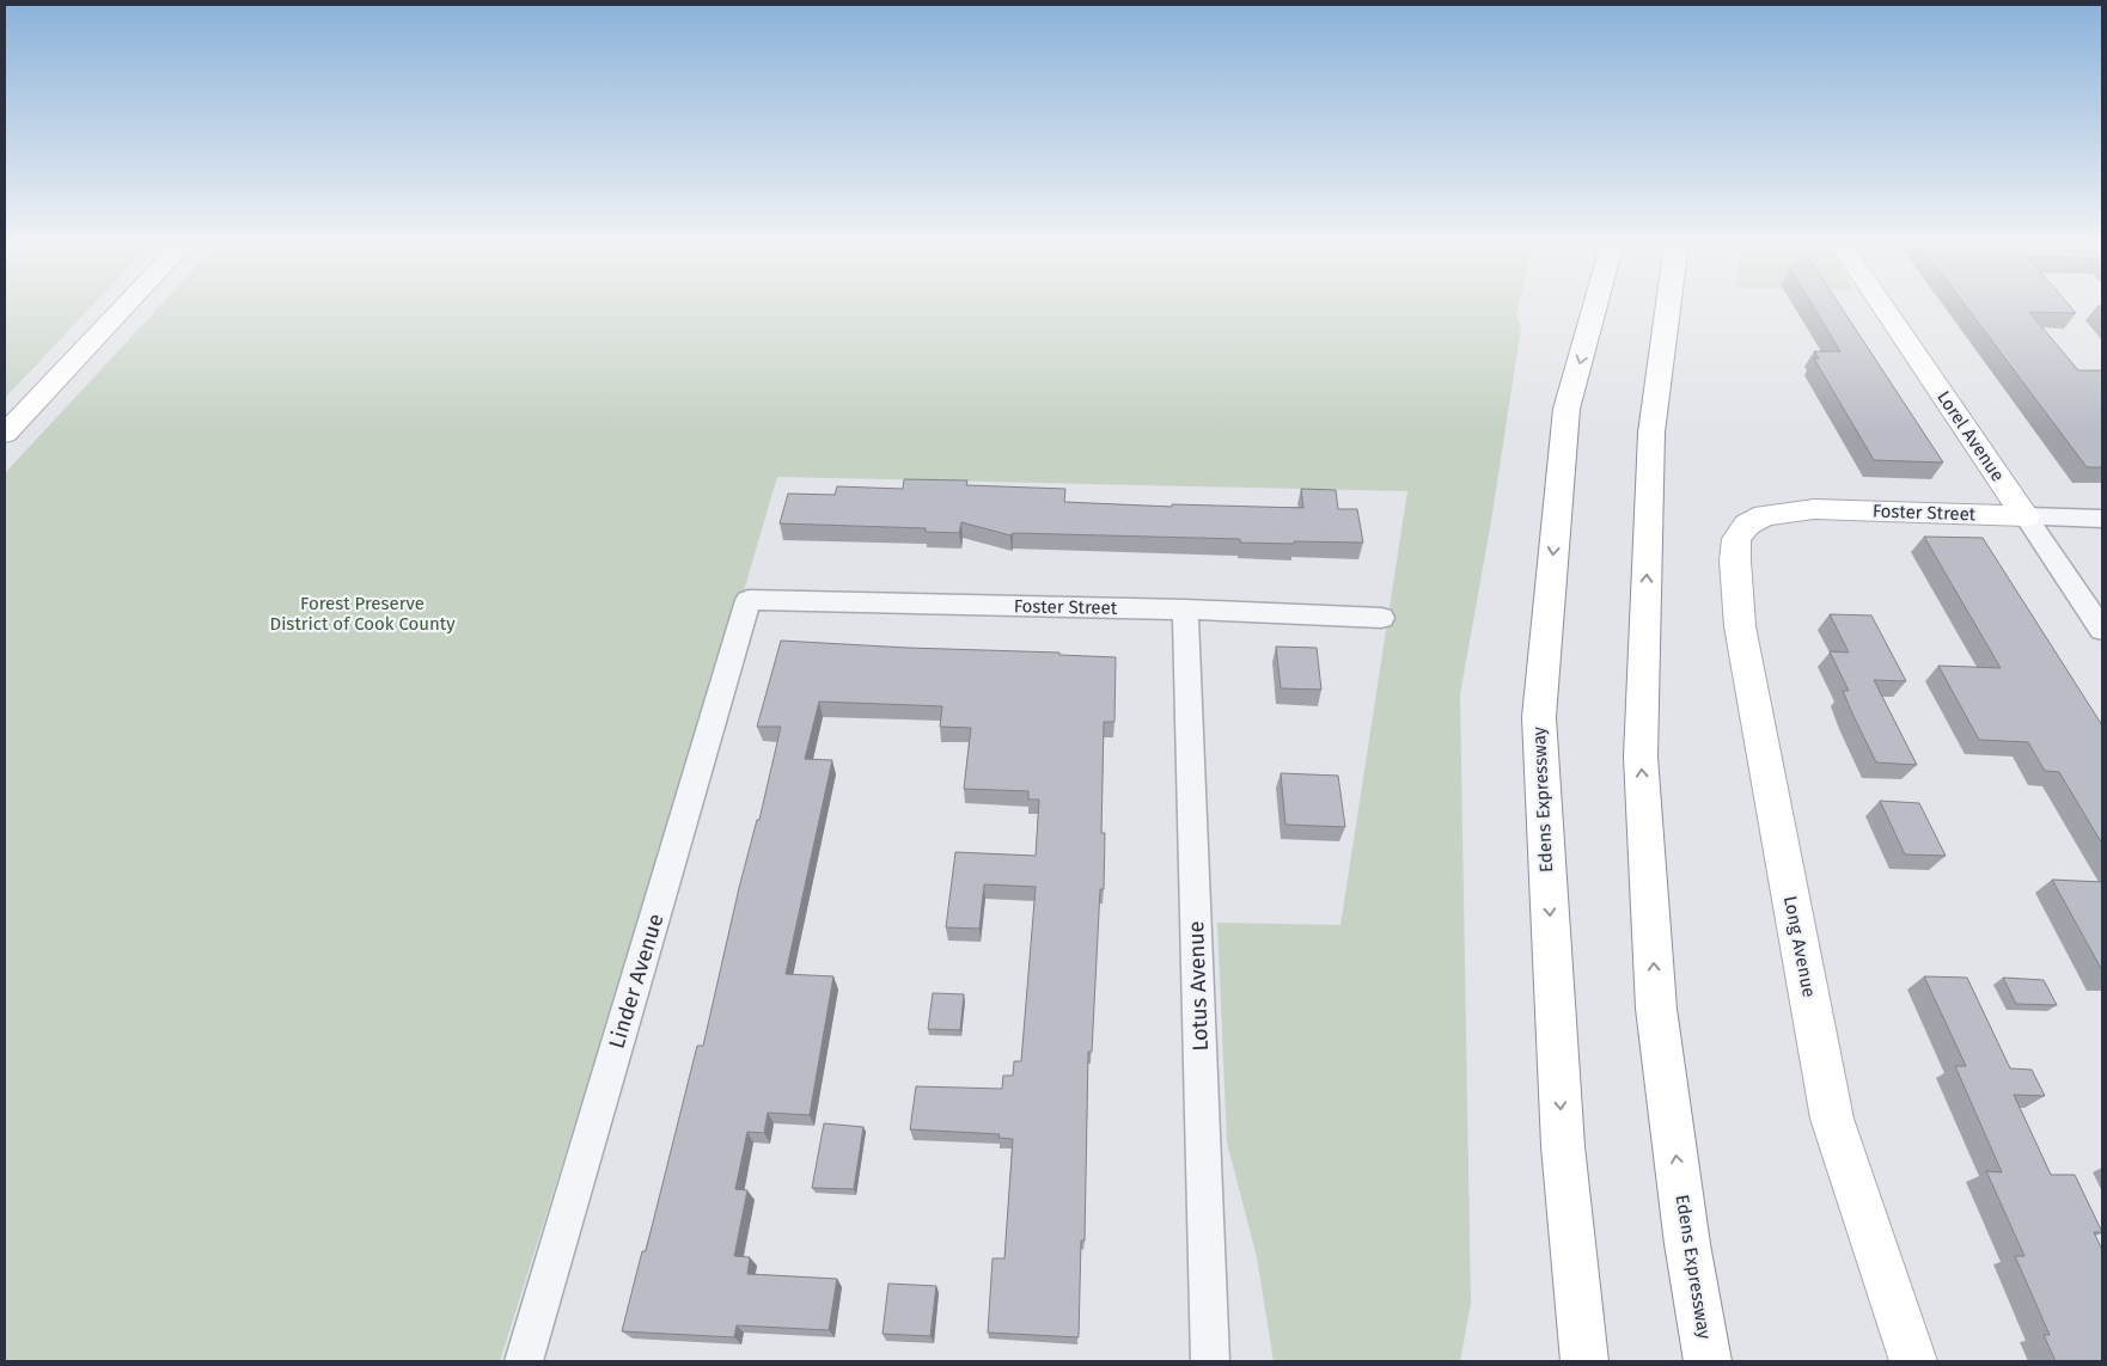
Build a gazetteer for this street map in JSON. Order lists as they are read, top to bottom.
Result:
{
  "streets": {
    "main road": [
      "Lorel Avenue",
      "Foster Street",
      "Edens Expressway",
      "Long Avenue"
    ],
    "street": ["Linder Avenue", "Lotus Avenue"]
  },
  "crossings": [
    ["Lorel Avenue", "Foster Street"],
    ["Foster Street", "Long Avenue"],
    ["Foster Street", "Linder Avenue"],
    ["Foster Street", "Lotus Avenue"]
  ],
  "parks": ["Forest Preserve District of Cook County"]
}
